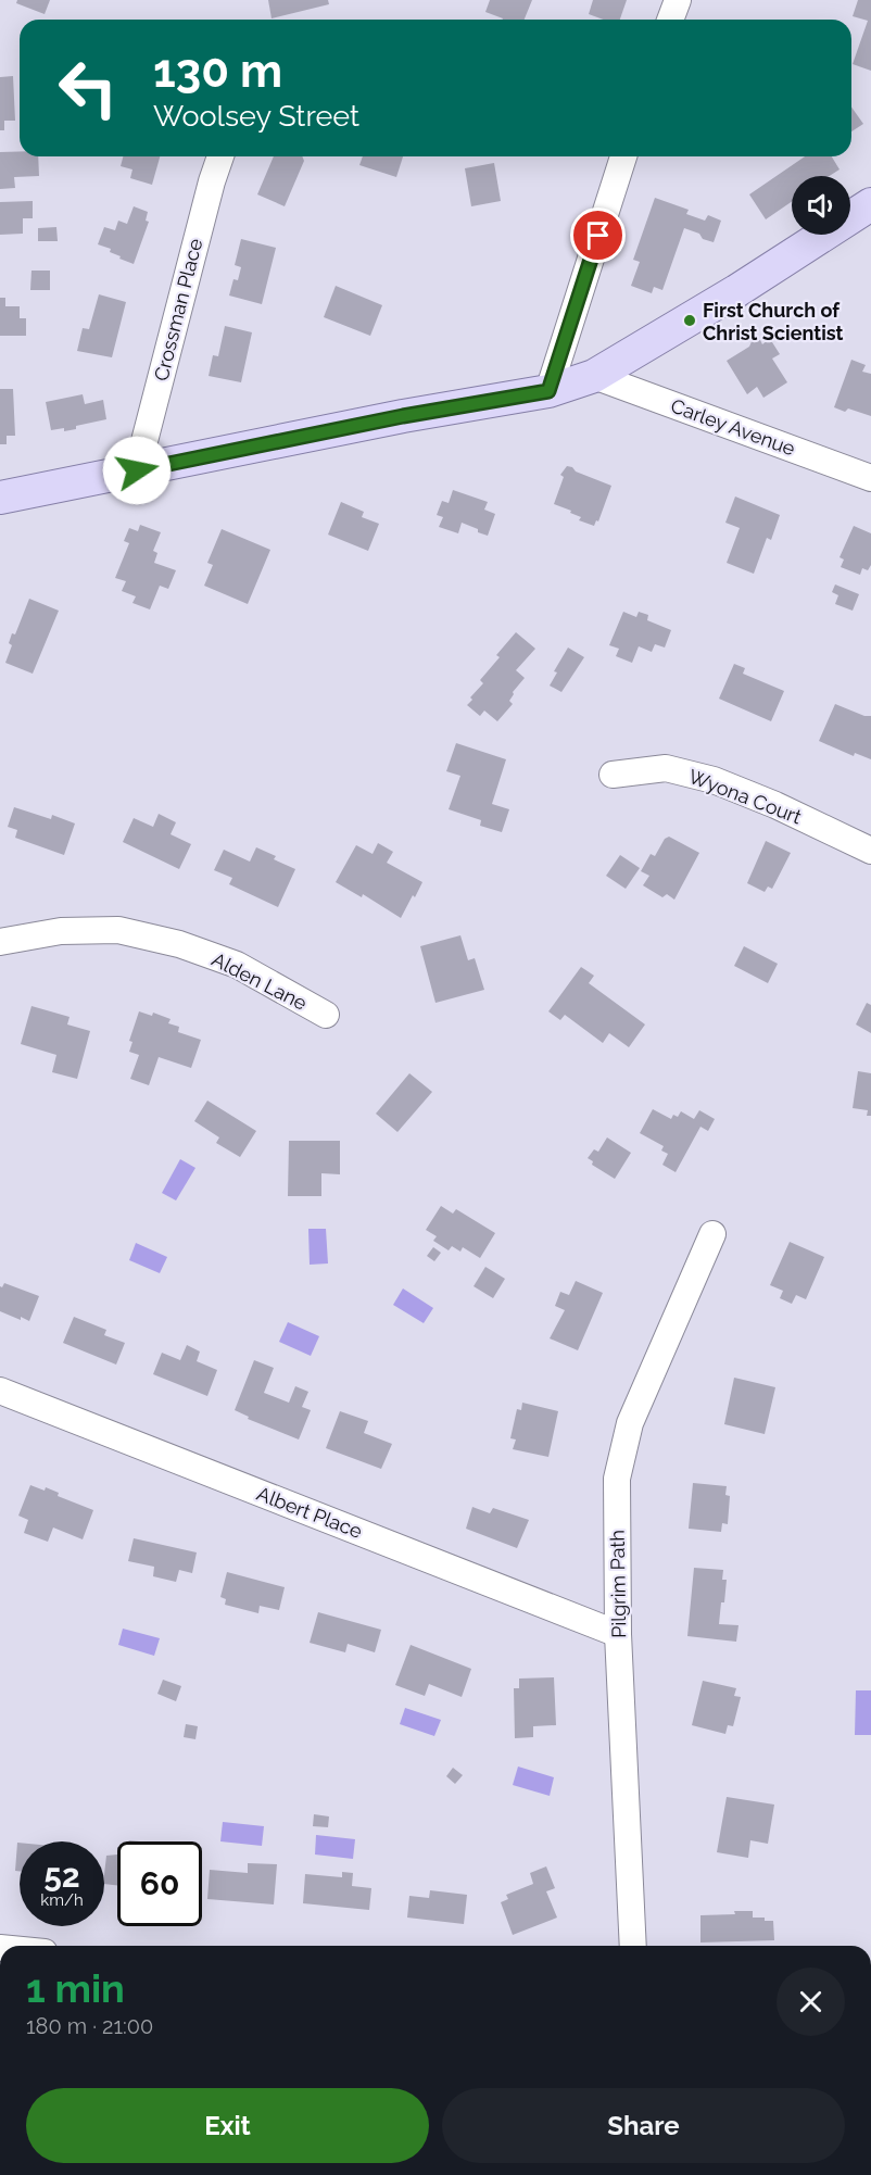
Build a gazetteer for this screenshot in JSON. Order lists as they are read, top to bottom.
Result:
{
  "streets": {
    "street": [
      "Crossman Place",
      "Carley Avenue",
      "Wyona Court",
      "Alden Lane",
      "Albert Place",
      "Pilgrim Path"
    ]
  },
  "crossings": [
    ["Albert Place", "Pilgrim Path"]
  ],
  "places": ["First Church of Christ Scientist"],
  "page": {
    "turn": ["130 m", "Woolsey Street"],
    "speed": "52 km/h",
    "limit": "60",
    "heading": ["1 min", "180 m · 21:00"],
    "buttons": ["Exit", "Share"]
  }
}
